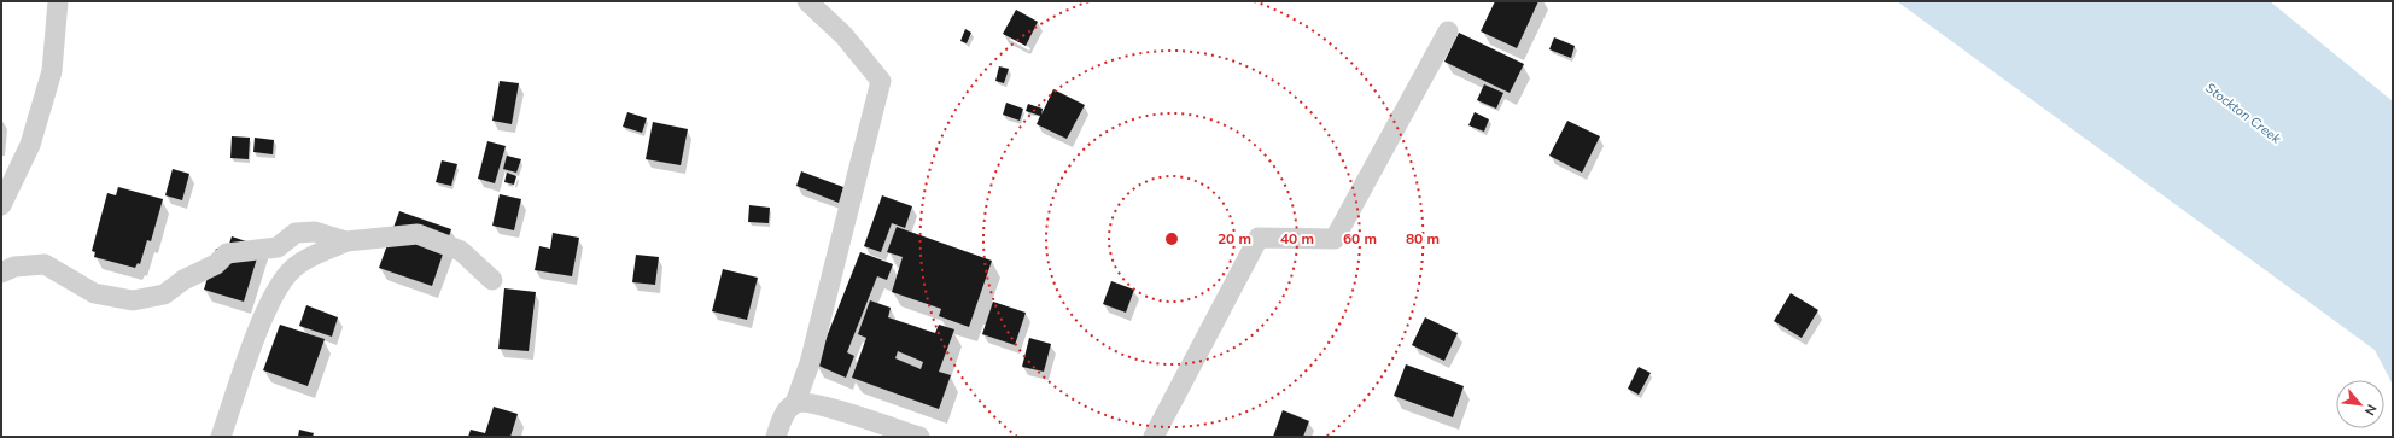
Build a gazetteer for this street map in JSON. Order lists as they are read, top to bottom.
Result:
{
  "water": ["Stockton Creek"],
  "north": "bottom right",
  "rings": [
    "20 m",
    "40 m",
    "60 m",
    "80 m"
  ]
}
